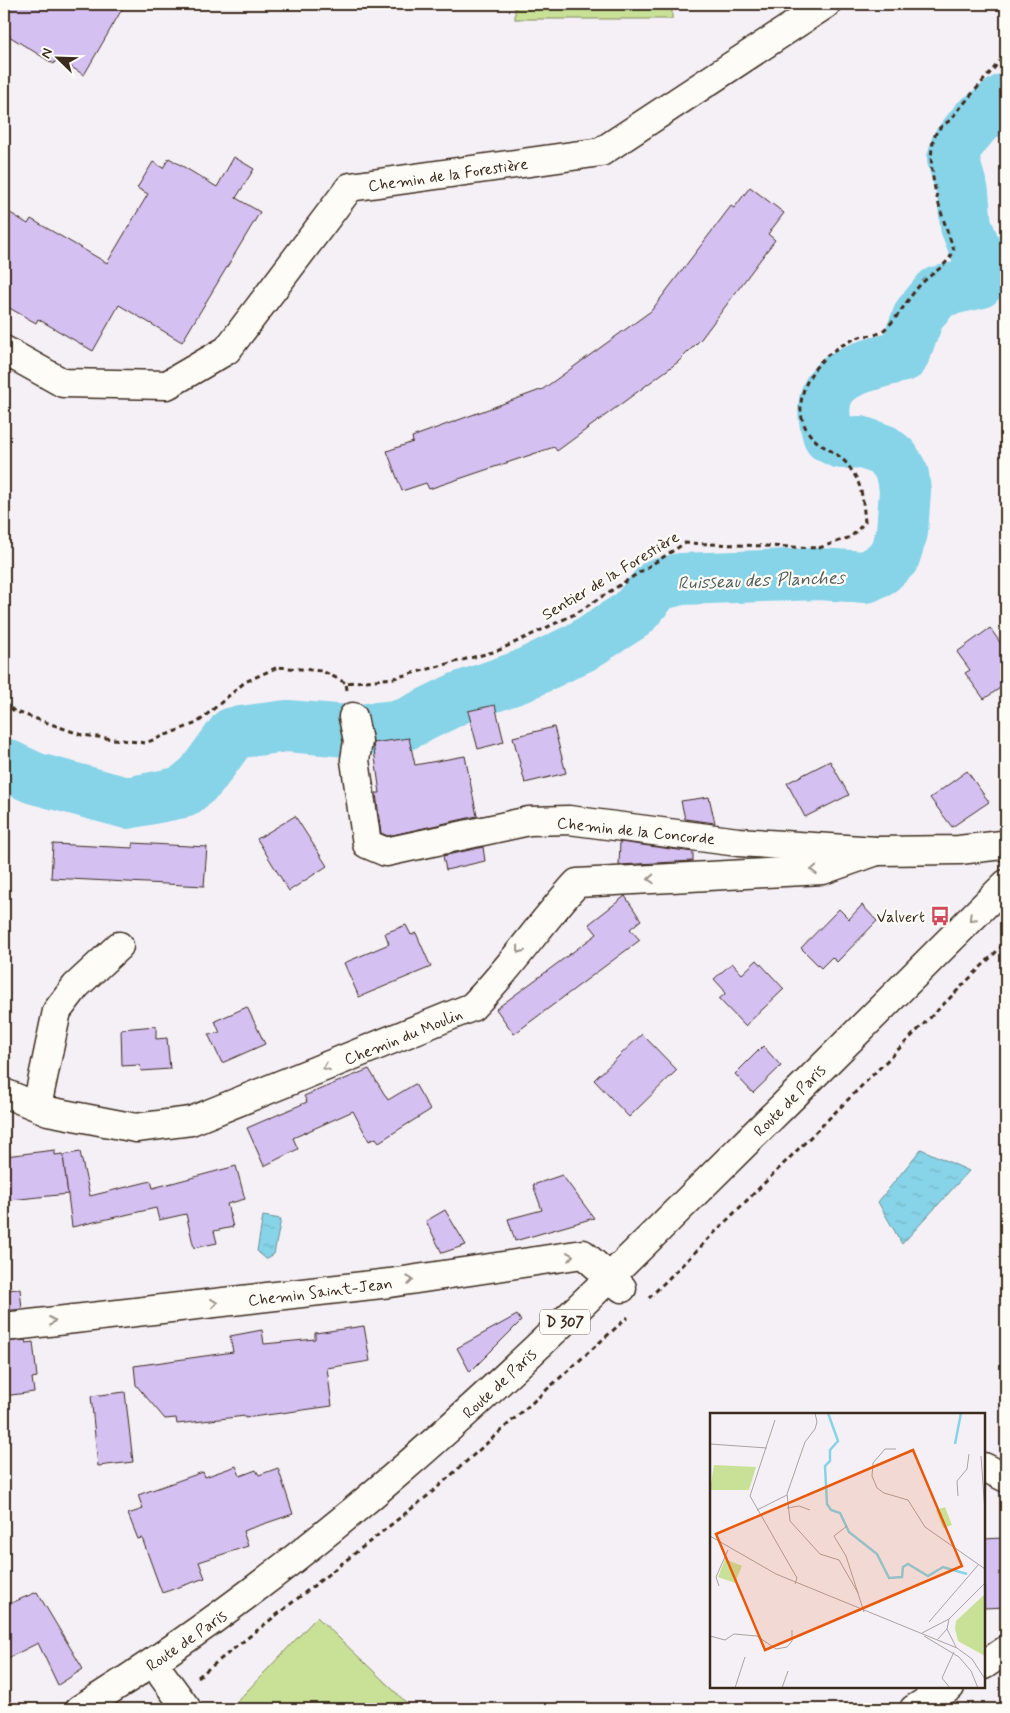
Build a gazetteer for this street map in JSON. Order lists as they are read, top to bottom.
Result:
{
  "streets": {
    "street": [
      "Chemin de la Forestière",
      "Chemin de la Concorde",
      "Chemin du Moulin",
      "Route de Paris",
      "Chemin Saint-Jean",
      "D 307"
    ],
    "path": ["Sentier de la Forestière"]
  },
  "crossings": [
    ["Chemin de la Concorde", "Chemin du Moulin"],
    ["Route de Paris", "Chemin Saint-Jean"]
  ],
  "one_way": ["Chemin du Moulin", "Chemin Saint-Jean"],
  "water": ["Ruisseau des Planches"],
  "places": {
    "bus stop": ["Valvert"]
  },
  "north": "top left"
}
